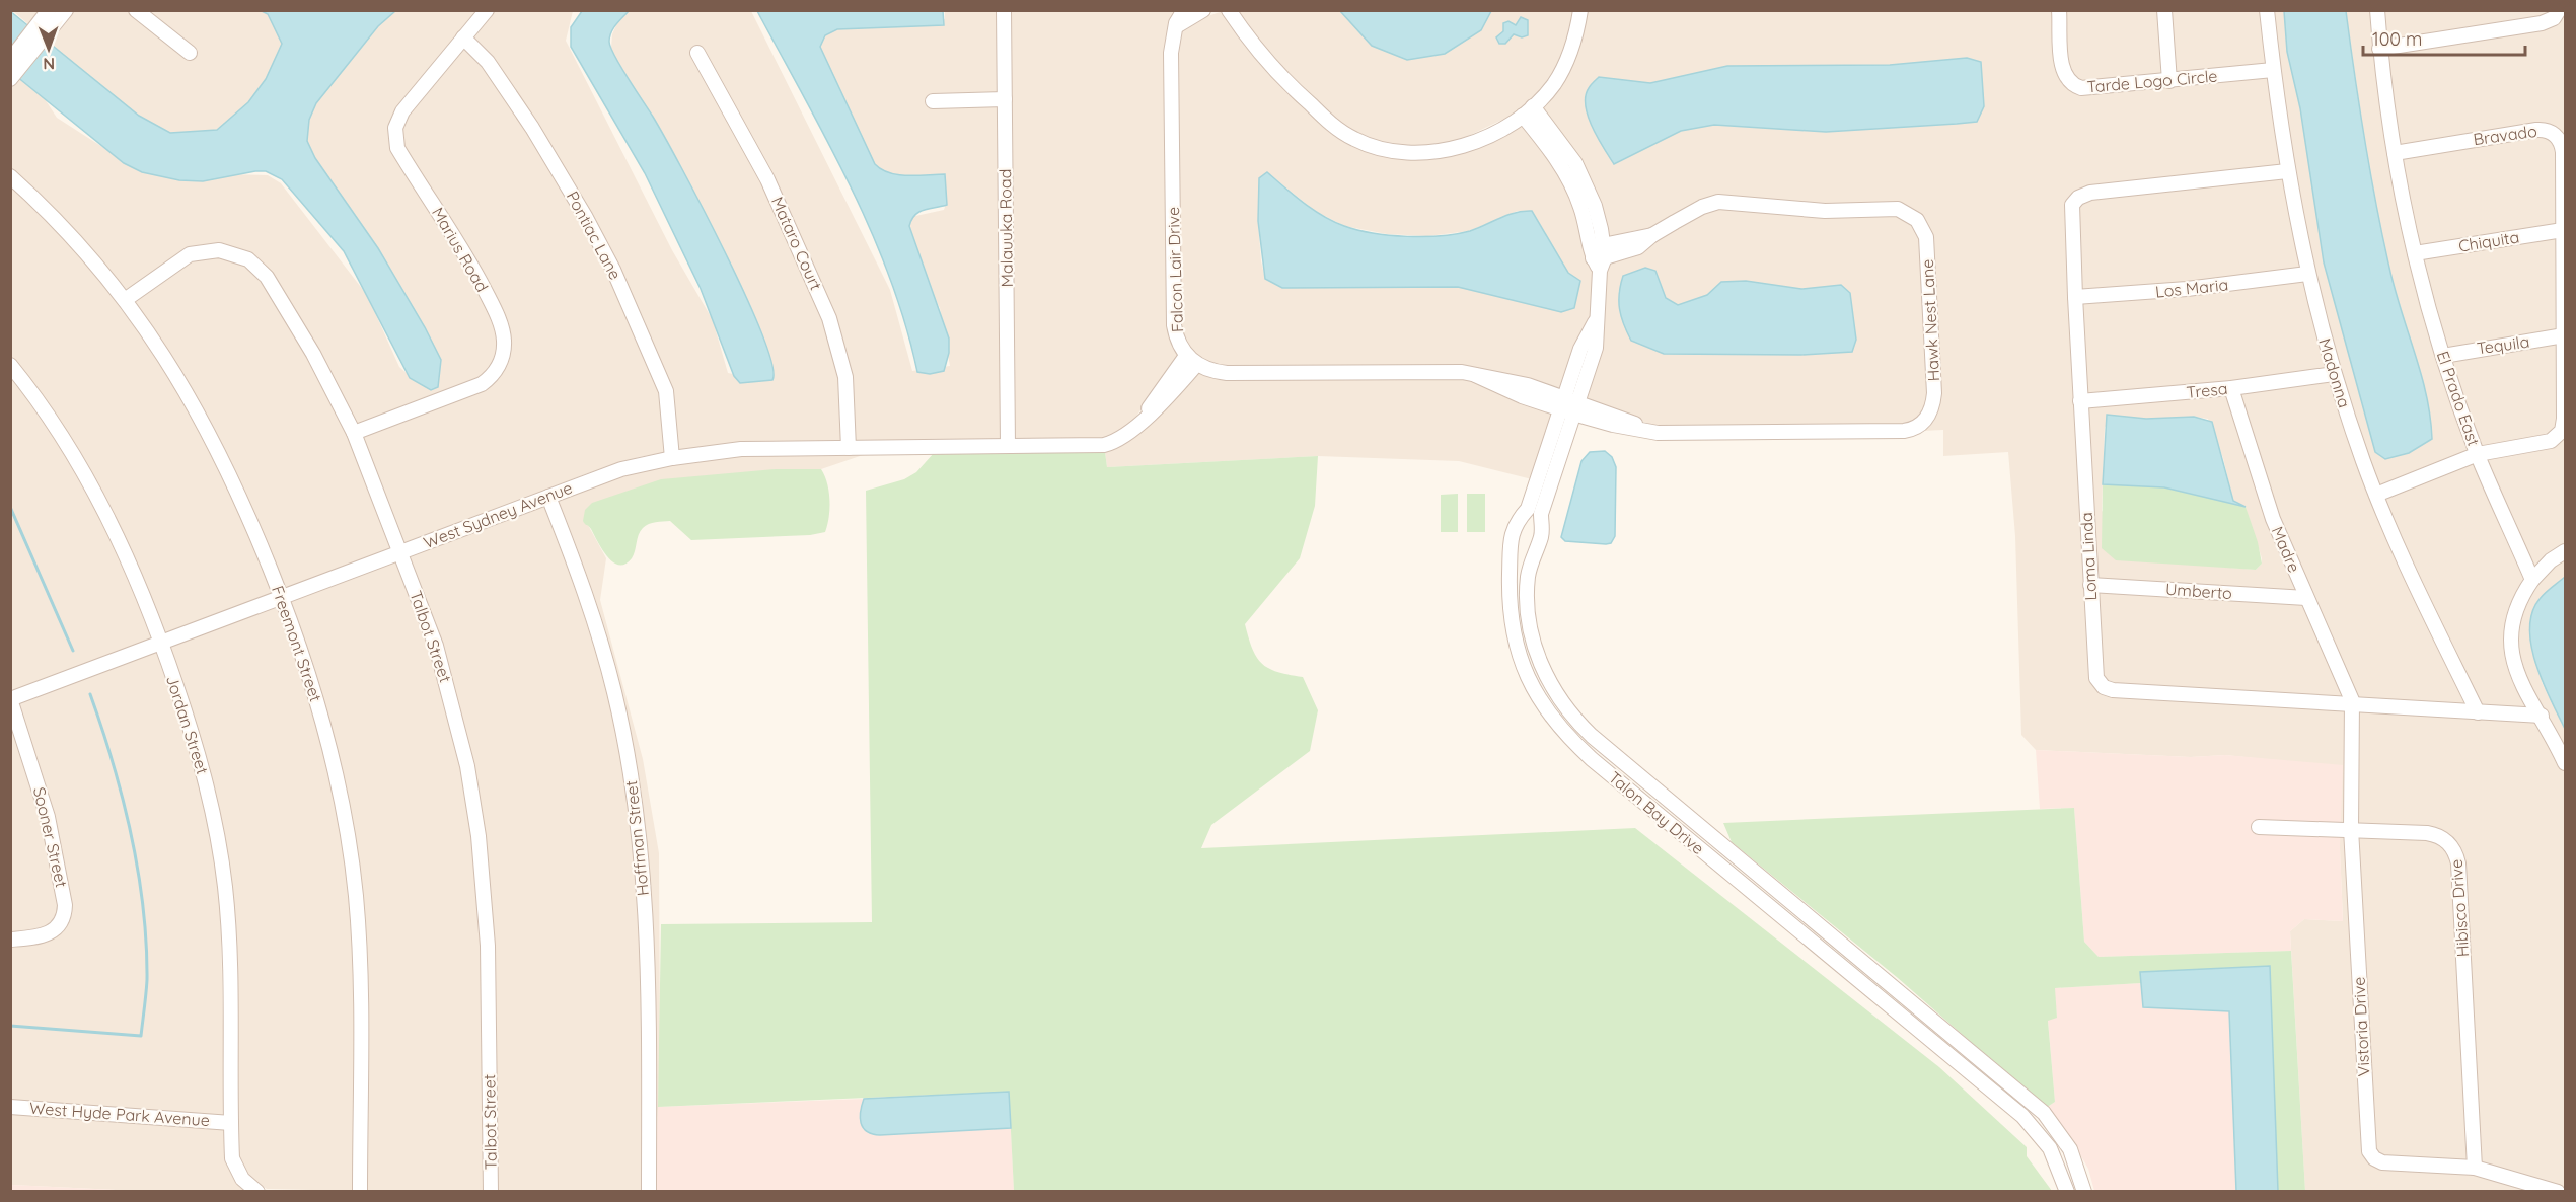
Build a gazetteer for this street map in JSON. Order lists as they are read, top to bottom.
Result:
{
  "streets": {
    "street": [
      "Tarde Logo Circle",
      "Bravado",
      "Malauuka Road",
      "Pontiac Lane",
      "Chiquita",
      "Mataro Court",
      "Marius Road",
      "Falcon Lair Drive",
      "Los Maria",
      "Hawk Nest Lane",
      "Tequila",
      "Madonna",
      "Tresa",
      "El Prado East",
      "West Sydney Avenue",
      "Madre",
      "Loma Linda",
      "Umberto",
      "Talbot Street",
      "Freemont Street",
      "Jordan Street",
      "Talon Bay Drive",
      "Sooner Street",
      "Hoffman Street",
      "Hibisco Drive",
      "Vistoria Drive",
      "West Hyde Park Avenue"
    ]
  },
  "crossings": [
    ["Tarde Logo Circle", "Madonna"],
    ["Bravado", "Chiquita"],
    ["Bravado", "Tequila"],
    ["Bravado", "Madonna"],
    ["Bravado", "El Prado East"],
    ["Malauuka Road", "West Sydney Avenue"],
    ["Pontiac Lane", "Marius Road"],
    ["Pontiac Lane", "West Sydney Avenue"],
    ["Chiquita", "El Prado East"],
    ["Mataro Court", "West Sydney Avenue"],
    ["Marius Road", "Talbot Street"],
    ["Falcon Lair Drive", "West Sydney Avenue"],
    ["Los Maria", "Madonna"],
    ["Los Maria", "Loma Linda"],
    ["Hawk Nest Lane", "Talon Bay Drive"],
    ["Tequila", "El Prado East"],
    ["Madonna", "Tresa"],
    ["Madonna", "Loma Linda"],
    ["Tresa", "Madre"],
    ["Tresa", "Loma Linda"],
    ["West Sydney Avenue", "Talbot Street"],
    ["West Sydney Avenue", "Freemont Street"],
    ["West Sydney Avenue", "Jordan Street"],
    ["West Sydney Avenue", "Sooner Street"],
    ["West Sydney Avenue", "Hoffman Street"],
    ["Madre", "Loma Linda"],
    ["Madre", "Umberto"],
    ["Madre", "Vistoria Drive"],
    ["Loma Linda", "Umberto"],
    ["Loma Linda", "Vistoria Drive"],
    ["Talbot Street", "Freemont Street"],
    ["Jordan Street", "West Hyde Park Avenue"],
    ["Hibisco Drive", "Vistoria Drive"]
  ],
  "scale_bar": "100 m",
  "north": "bottom"
}
